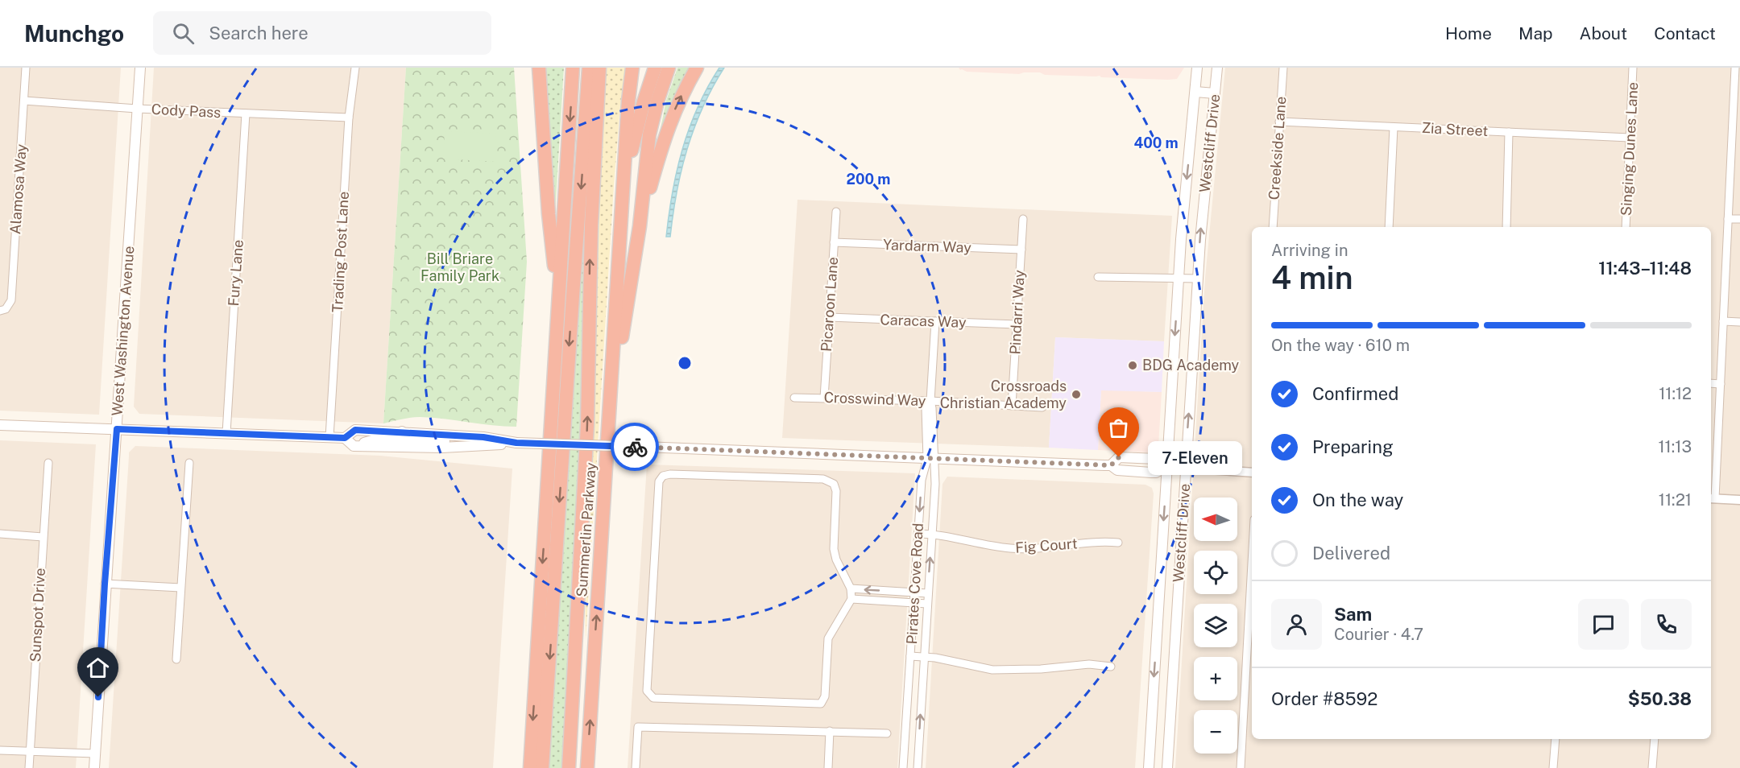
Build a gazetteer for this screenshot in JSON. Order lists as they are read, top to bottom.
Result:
{
  "streets": {
    "highway": ["Summerlin Parkway"],
    "main road": ["Westcliff Drive", "West Washington Avenue"],
    "street": [
      "Cody Pass",
      "Zia Street",
      "Creekside Lane",
      "Singing Dunes Lane",
      "Alamosa Way",
      "Yardarm Way",
      "Trading Post Lane",
      "Fury Lane",
      "Picaroon Lane",
      "Pindarri Way",
      "Caracas Way",
      "Crosswind Way",
      "Fig Court",
      "Pirates Cove Road",
      "Sunspot Drive"
    ]
  },
  "crossings": [
    ["Cody Pass", "Alamosa Way"],
    ["Cody Pass", "Trading Post Lane"],
    ["Cody Pass", "Fury Lane"],
    ["Cody Pass", "West Washington Avenue"],
    ["Zia Street", "Creekside Lane"],
    ["Zia Street", "Singing Dunes Lane"],
    ["Yardarm Way", "Picaroon Lane"],
    ["Yardarm Way", "Pindarri Way"],
    ["Picaroon Lane", "Caracas Way"],
    ["Picaroon Lane", "Crosswind Way"],
    ["Pindarri Way", "Caracas Way"],
    ["Pindarri Way", "Crosswind Way"],
    ["Caracas Way", "Pirates Cove Road"],
    ["Crosswind Way", "Pirates Cove Road"],
    ["Fig Court", "Pirates Cove Road"]
  ],
  "parks": ["Bill Briare Family Park"],
  "places": ["BDG Academy", "Crossroads Christian Academy", "7-Eleven"],
  "north": "left",
  "page": {
    "header": "Munchgo",
    "search": "Search here",
    "nav": [
      "Home",
      "Map",
      "About",
      "Contact"
    ],
    "heading": ["4 min", "Arriving in", "11:43–11:48"],
    "panel": [
      "Sam",
      "Courier · 4.7",
      "Order #8592",
      "$50.38"
    ],
    "bar": "On the way · 610 m",
    "list": [
      ["Confirmed", "11:12"],
      ["Preparing", "11:13"],
      ["On the way", "11:21"],
      "Delivered"
    ],
    "bubble": "7-Eleven",
    "map_buttons": ["+", "−"]
  },
  "rings": ["400 m", "200 m"]
}
